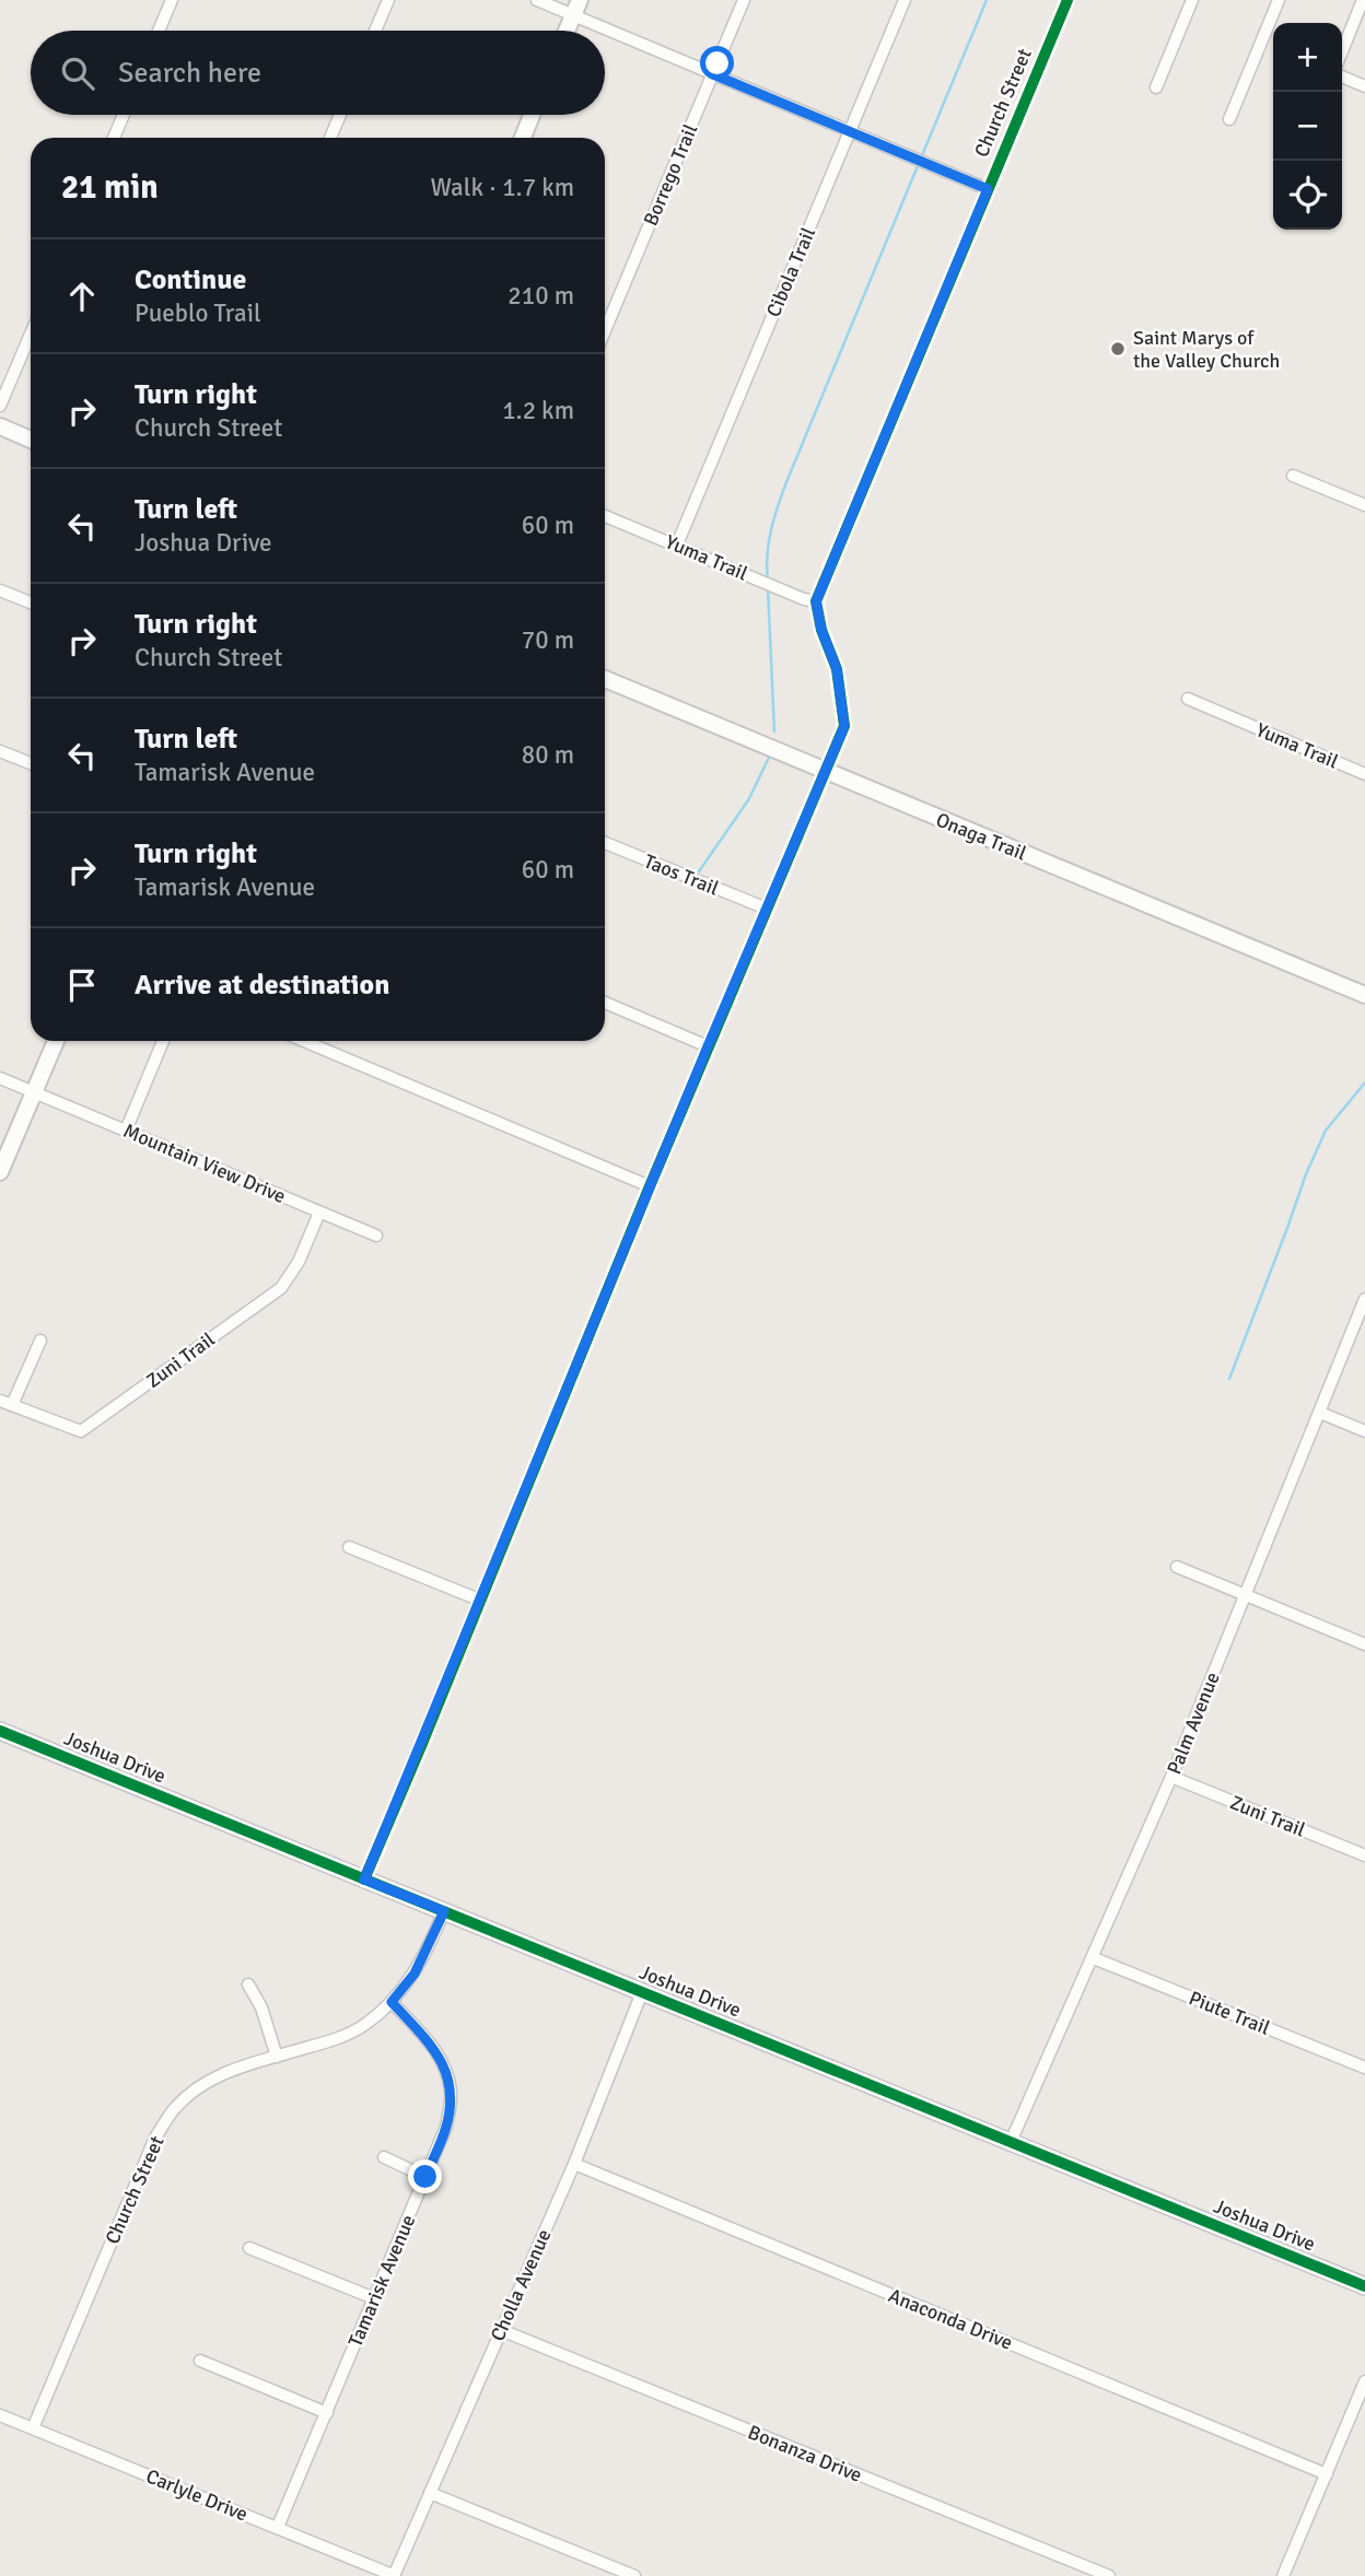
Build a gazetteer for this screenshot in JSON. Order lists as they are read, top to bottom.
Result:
{
  "streets": {
    "street": [
      "Church Street",
      "Borrego Trail",
      "Cibola Trail",
      "Yuma Trail",
      "Onaga Trail",
      "Taos Trail",
      "Mountain View Drive",
      "Zuni Trail",
      "Palm Avenue",
      "Joshua Drive",
      "Piute Trail",
      "Tamarisk Avenue",
      "Cholla Avenue",
      "Anaconda Drive",
      "Bonanza Drive",
      "Carlyle Drive"
    ]
  },
  "crossings": [
    ["Church Street", "Yuma Trail"],
    ["Church Street", "Joshua Drive"],
    ["Church Street", "Tamarisk Avenue"],
    ["Church Street", "Carlyle Drive"],
    ["Cibola Trail", "Yuma Trail"],
    ["Mountain View Drive", "Zuni Trail"],
    ["Zuni Trail", "Palm Avenue"],
    ["Palm Avenue", "Joshua Drive"],
    ["Palm Avenue", "Piute Trail"],
    ["Joshua Drive", "Cholla Avenue"],
    ["Tamarisk Avenue", "Carlyle Drive"],
    ["Cholla Avenue", "Anaconda Drive"],
    ["Cholla Avenue", "Bonanza Drive"],
    ["Cholla Avenue", "Carlyle Drive"]
  ],
  "places": ["Saint Marys of the Valley Church"],
  "page": {
    "map_buttons": ["+", "−"],
    "search": "Search here",
    "heading": ["21 min", "Walk · 1.7 km"],
    "list": [
      ["Continue", "Pueblo Trail", "210 m"],
      ["Turn right", "Church Street", "1.2 km"],
      ["Turn left", "Joshua Drive", "60 m"],
      ["Turn right", "Church Street", "70 m"],
      ["Turn left", "Tamarisk Avenue", "80 m"],
      ["Turn right", "Tamarisk Avenue", "60 m"],
      "Arrive at destination"
    ]
  }
}
